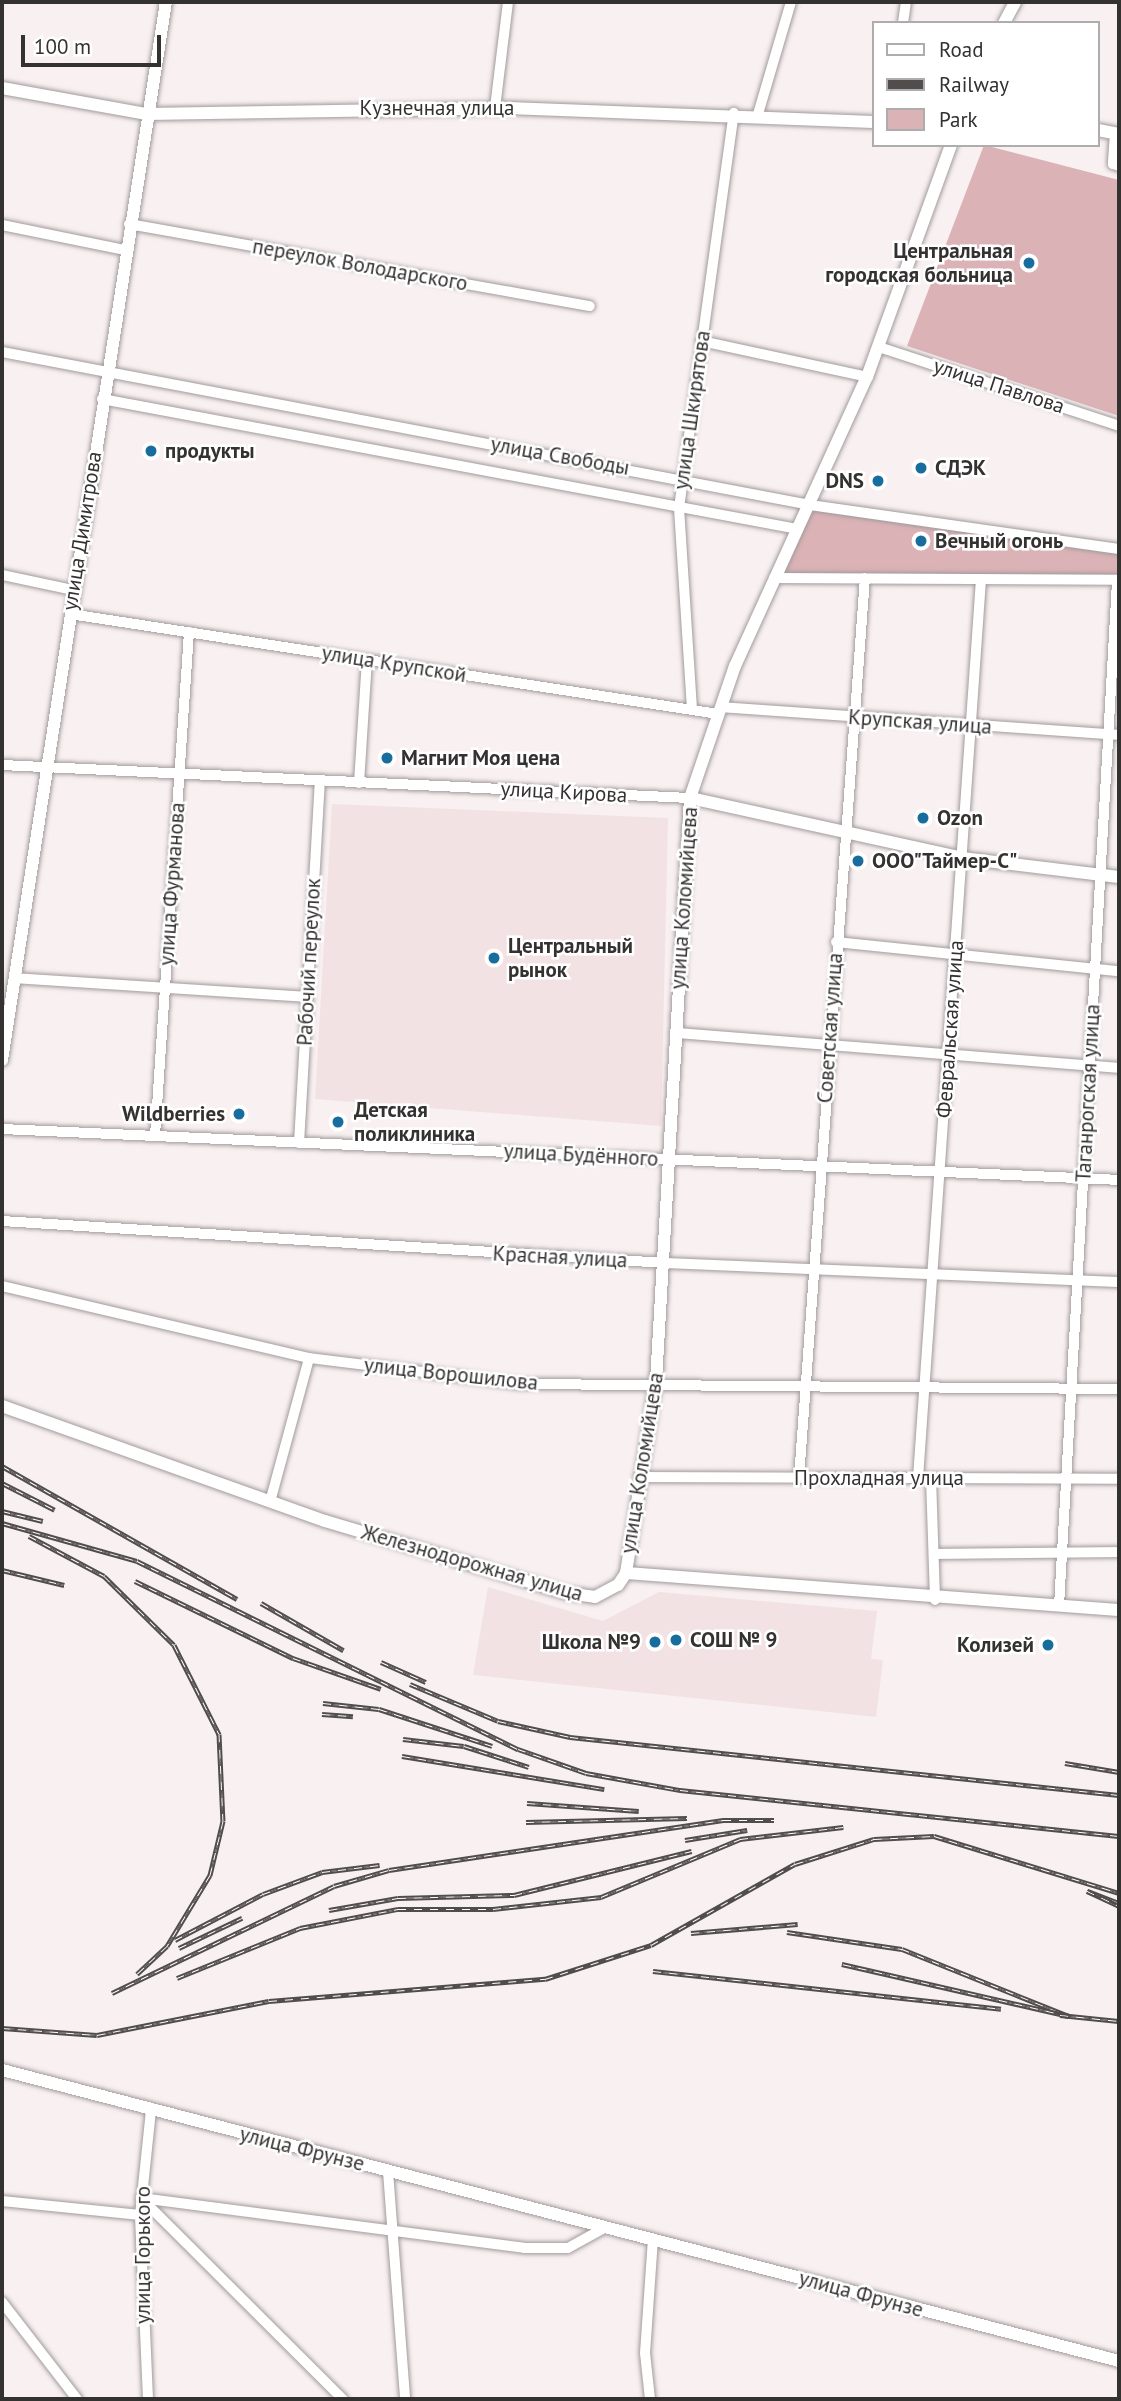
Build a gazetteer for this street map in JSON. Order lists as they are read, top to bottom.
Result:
{
  "streets": {
    "main road": [
      "Кузнечная улица",
      "улица Димитрова",
      "улица Кирова",
      "улица Коломийцева",
      "Железнодорожная улица",
      "улица Фрунзе"
    ],
    "street": [
      "переулок Володарского",
      "улица Павлова",
      "улица Шкирятова",
      "улица Свободы",
      "улица Крупской",
      "Крупская улица",
      "улица Фурманова",
      "Рабочий переулок",
      "Советская улица",
      "Февральская улица",
      "Таганрогская улица",
      "улица Будённого",
      "Красная улица",
      "улица Ворошилова",
      "Прохладная улица",
      "улица Горького"
    ]
  },
  "crossings": [
    ["Кузнечная улица", "улица Шкирятова"],
    ["Кузнечная улица", "улица Димитрова"],
    ["переулок Володарского", "улица Димитрова"],
    ["улица Павлова", "улица Коломийцева"],
    ["улица Шкирятова", "улица Свободы"],
    ["улица Шкирятова", "улица Крупской"],
    ["улица Свободы", "улица Димитрова"],
    ["улица Свободы", "улица Коломийцева"],
    ["улица Димитрова", "улица Крупской"],
    ["улица Димитрова", "улица Кирова"],
    ["улица Крупской", "Крупская улица"],
    ["улица Крупской", "улица Фурманова"],
    ["улица Крупской", "улица Коломийцева"],
    ["Крупская улица", "улица Коломийцева"],
    ["Крупская улица", "Советская улица"],
    ["Крупская улица", "Февральская улица"],
    ["Крупская улица", "Таганрогская улица"],
    ["улица Кирова", "улица Фурманова"],
    ["улица Кирова", "улица Коломийцева"],
    ["улица Кирова", "Рабочий переулок"],
    ["улица Кирова", "Советская улица"],
    ["улица Кирова", "Февральская улица"],
    ["улица Кирова", "Таганрогская улица"],
    ["улица Фурманова", "улица Будённого"],
    ["улица Коломийцева", "улица Будённого"],
    ["улица Коломийцева", "Красная улица"],
    ["улица Коломийцева", "улица Ворошилова"],
    ["улица Коломийцева", "Прохладная улица"],
    ["улица Коломийцева", "Железнодорожная улица"],
    ["Рабочий переулок", "улица Будённого"],
    ["Советская улица", "улица Будённого"],
    ["Советская улица", "Красная улица"],
    ["Советская улица", "улица Ворошилова"],
    ["Советская улица", "Прохладная улица"],
    ["Февральская улица", "улица Будённого"],
    ["Февральская улица", "Красная улица"],
    ["Февральская улица", "улица Ворошилова"],
    ["Февральская улица", "Прохладная улица"],
    ["Таганрогская улица", "улица Будённого"],
    ["Таганрогская улица", "Красная улица"],
    ["Таганрогская улица", "улица Ворошилова"],
    ["Таганрогская улица", "Прохладная улица"],
    ["улица Фрунзе", "улица Горького"]
  ],
  "places": [
    "Центральная городская больница",
    "продукты",
    "СДЭК",
    "DNS",
    "Вечный огонь",
    "Магнит Моя цена",
    "Ozon",
    "ООО\"Таймер-С\"",
    "Центральный рынок",
    "Wildberries",
    "Детская поликлиника",
    "СОШ № 9",
    "Школа №9",
    "Колизей"
  ],
  "legend": ["Road", "Railway", "Park"],
  "scale_bar": "100 m"
}
